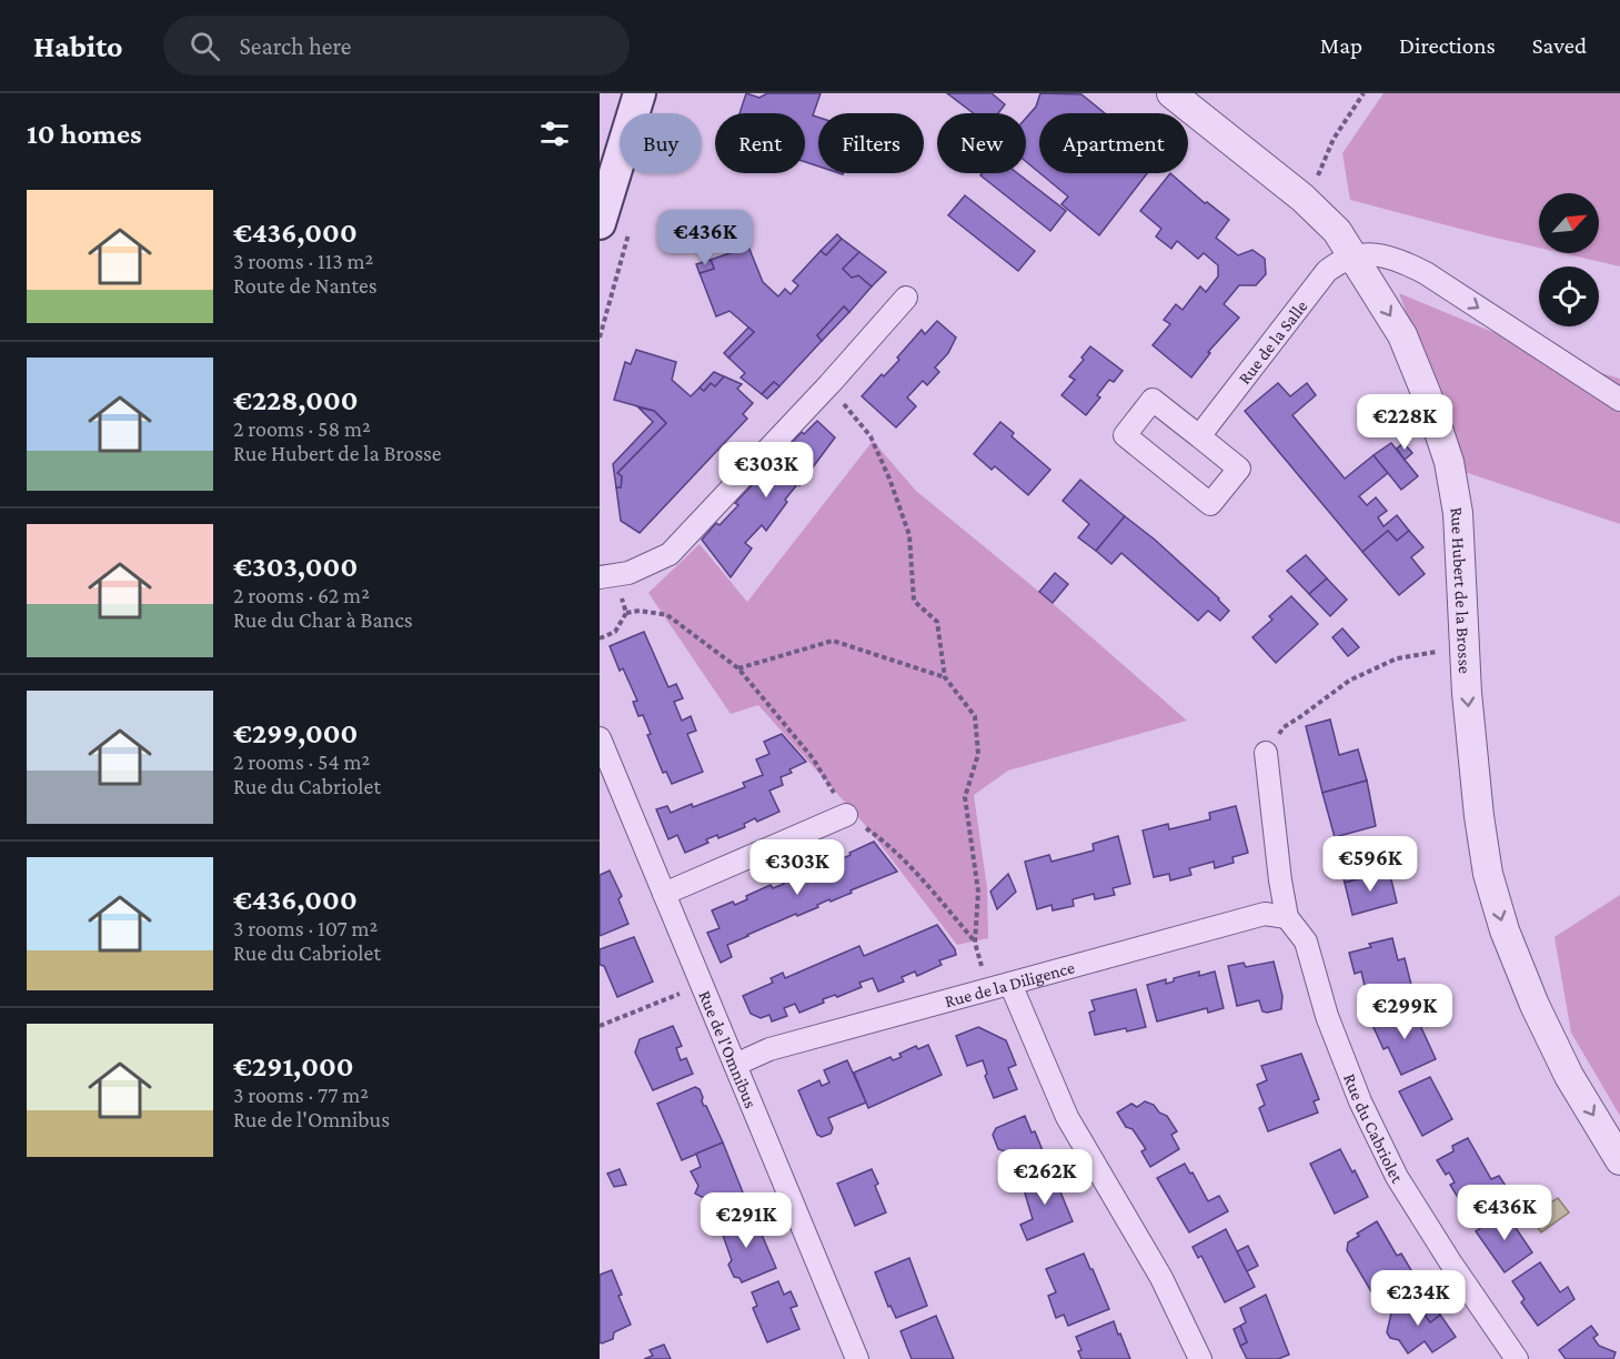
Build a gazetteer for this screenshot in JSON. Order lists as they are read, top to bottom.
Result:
{
  "streets": {
    "street": [
      "Rue de la Salle",
      "Rue Hubert de la Brosse",
      "Rue de la Diligence",
      "Rue de l'Omnibus",
      "Rue du Cabriolet"
    ]
  },
  "crossings": [
    ["Rue de la Salle", "Rue Hubert de la Brosse"],
    ["Rue de la Diligence", "Rue de l'Omnibus"],
    ["Rue de la Diligence", "Rue du Cabriolet"]
  ],
  "one_way": ["Rue Hubert de la Brosse"],
  "north": "top right",
  "page": {
    "header": "Habito",
    "search": "Search here",
    "nav": ["Map", "Directions", "Saved"],
    "heading": "10 homes",
    "chip": [
      "Buy",
      "Rent",
      "Filters",
      "New",
      "Apartment"
    ],
    "list": [
      {
        "name": "€436,000",
        "note": "3 rooms · 113 m² · Route de Nantes"
      },
      {
        "name": "€228,000",
        "note": "2 rooms · 58 m² · Rue Hubert de la Brosse"
      },
      {
        "name": "€303,000",
        "note": "2 rooms · 62 m² · Rue du Char à Bancs"
      },
      {
        "name": "€299,000",
        "note": "2 rooms · 54 m² · Rue du Cabriolet"
      },
      {
        "name": "€436,000",
        "note": "3 rooms · 107 m² · Rue du Cabriolet"
      },
      {
        "name": "€291,000",
        "note": "3 rooms · 77 m² · Rue de l'Omnibus"
      }
    ],
    "price": [
      "€436K",
      "€228K",
      "€303K",
      "€596K",
      "€303K",
      "€299K",
      "€262K",
      "€436K",
      "€291K",
      "€234K"
    ]
  }
}
